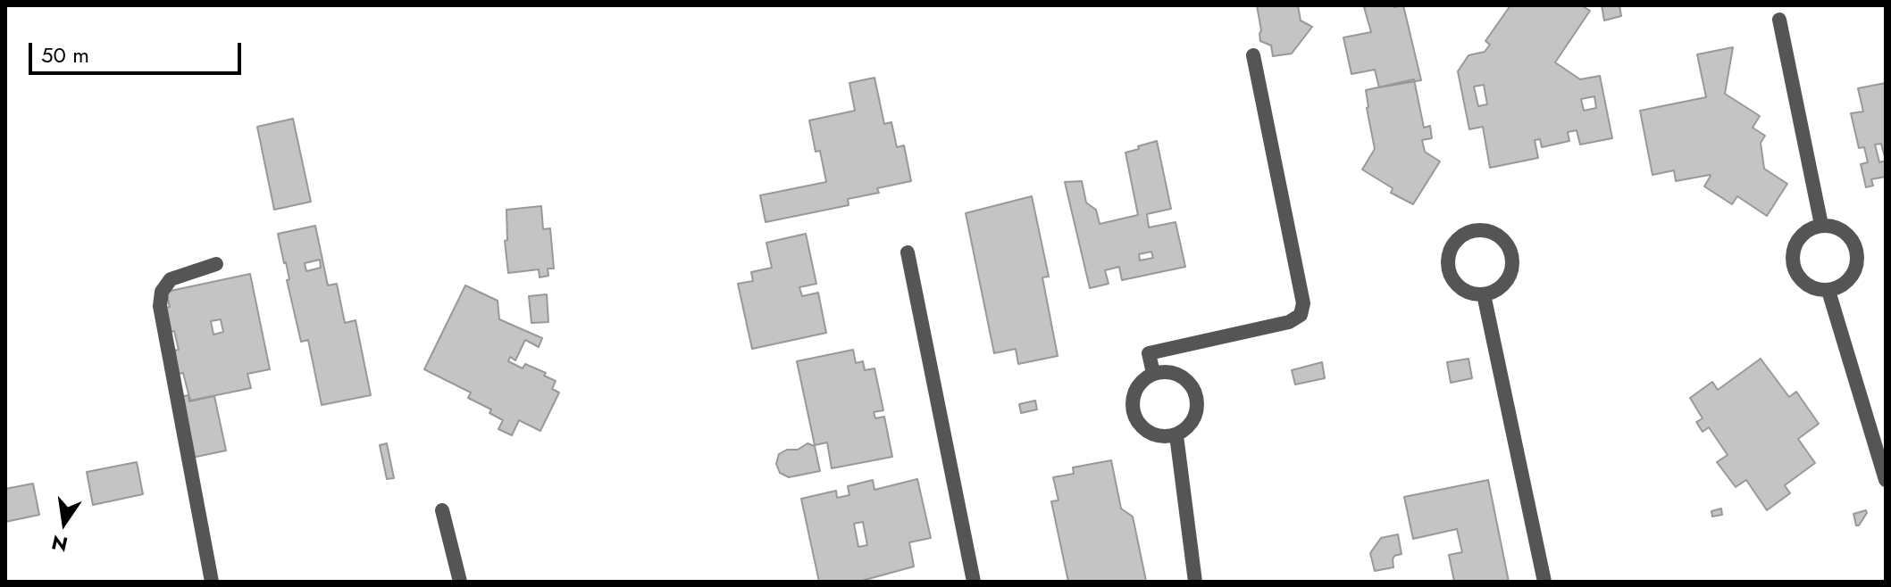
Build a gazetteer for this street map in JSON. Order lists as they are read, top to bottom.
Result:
{
  "scale_bar": "50 m",
  "north": "bottom"
}
